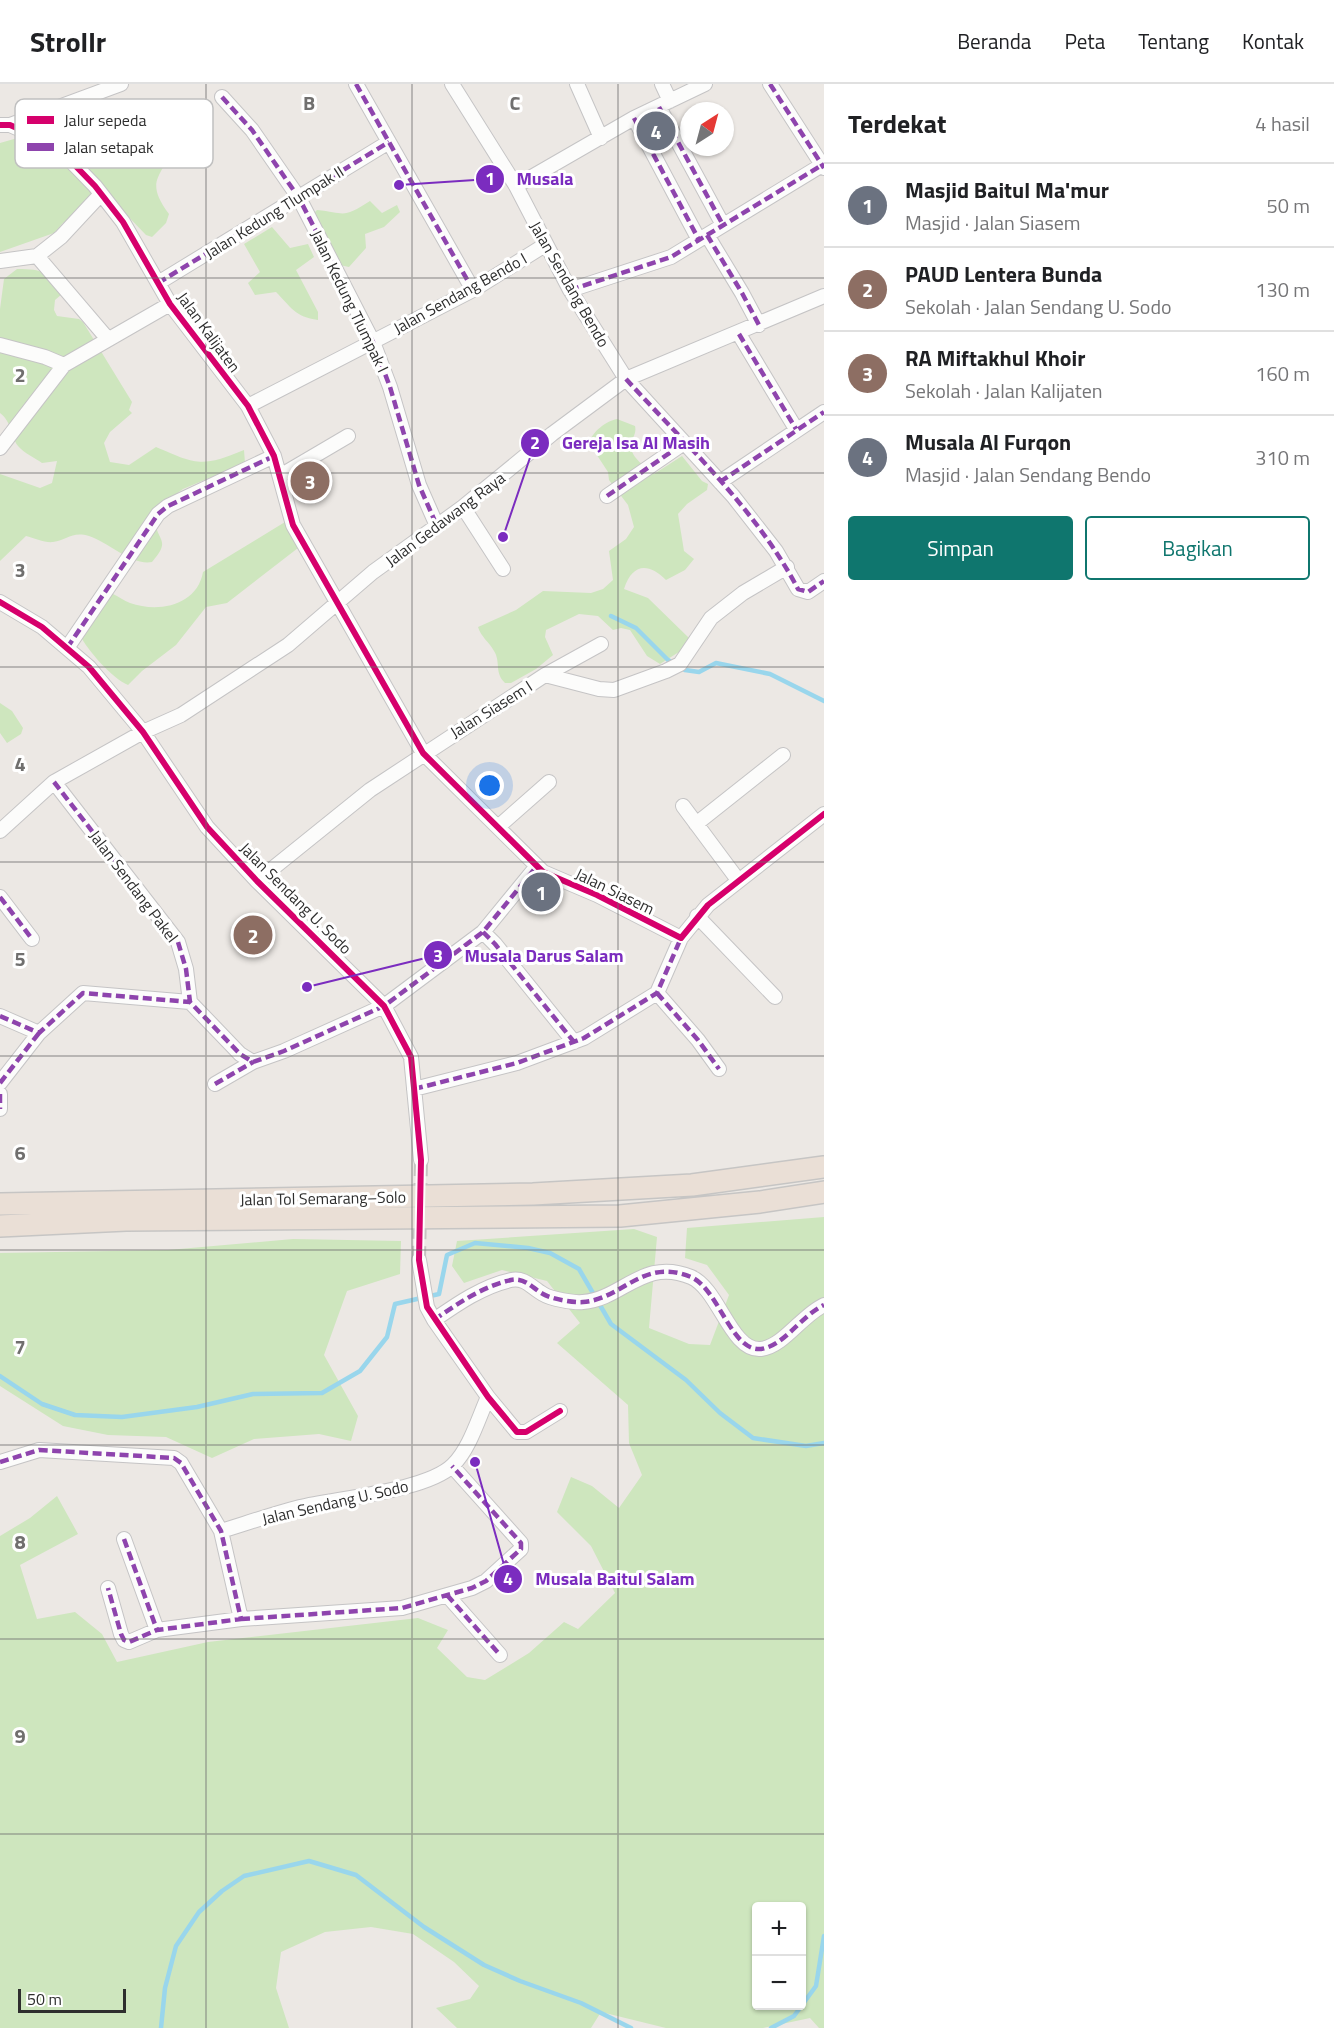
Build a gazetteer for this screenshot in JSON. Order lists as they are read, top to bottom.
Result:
{
  "streets": {
    "highway": ["Jalan Tol Semarang–Solo"],
    "street": [
      "Jalan Kedung Tlumpak II",
      "Jalan Sendang Bendo",
      "Jalan Sendang Bendo I",
      "Jalan Kedung Tlumpak I",
      "Jalan Kalijaten",
      "Jalan Gedawang Raya",
      "Jalan Siasem I",
      "Jalan Sendang Pakel",
      "Jalan Siasem",
      "Jalan Sendang U. Sodo"
    ]
  },
  "crossings": [
    ["Jalan Kedung Tlumpak II", "Jalan Kedung Tlumpak I"],
    ["Jalan Kedung Tlumpak II", "Jalan Kalijaten"],
    ["Jalan Sendang Bendo", "Jalan Sendang Bendo I"],
    ["Jalan Sendang Bendo", "Jalan Gedawang Raya"],
    ["Jalan Sendang Bendo", "Jalan Siasem I"],
    ["Jalan Sendang Bendo I", "Jalan Kedung Tlumpak I"],
    ["Jalan Sendang Bendo I", "Jalan Kalijaten"],
    ["Jalan Kedung Tlumpak I", "Jalan Gedawang Raya"],
    ["Jalan Kalijaten", "Jalan Gedawang Raya"],
    ["Jalan Kalijaten", "Jalan Siasem"],
    ["Jalan Gedawang Raya", "Jalan Sendang Pakel"],
    ["Jalan Gedawang Raya", "Jalan Siasem"],
    ["Jalan Gedawang Raya", "Jalan Sendang U. Sodo"],
    ["Jalan Siasem I", "Jalan Siasem"],
    ["Jalan Siasem I", "Jalan Sendang U. Sodo"]
  ],
  "places": [
    "Musala",
    "Gereja Isa Al Masih",
    "Musala Darus Salam",
    "Musala Baitul Salam"
  ],
  "legend": ["Jalur sepeda", "Jalan setapak"],
  "scale_bar": "50 m",
  "north": "top right",
  "page": {
    "header": "Strollr",
    "nav": [
      "Beranda",
      "Peta",
      "Tentang",
      "Kontak"
    ],
    "heading": ["Terdekat", "4 hasil"],
    "pins": [
      "4",
      "3",
      "1",
      "2"
    ],
    "list": [
      {
        "mark": "1",
        "name": "Masjid Baitul Ma'mur",
        "note": "Masjid · Jalan Siasem",
        "value": "50 m"
      },
      {
        "mark": "2",
        "name": "PAUD Lentera Bunda",
        "note": "Sekolah · Jalan Sendang U. Sodo",
        "value": "130 m"
      },
      {
        "mark": "3",
        "name": "RA Miftakhul Khoir",
        "note": "Sekolah · Jalan Kalijaten",
        "value": "160 m"
      },
      {
        "mark": "4",
        "name": "Musala Al Furqon",
        "note": "Masjid · Jalan Sendang Bendo",
        "value": "310 m"
      }
    ],
    "buttons": ["Simpan", "Bagikan"],
    "map_buttons": ["+", "−"],
    "scale": "50 m"
  },
  "grid": {
    "columns": ["B", "C"],
    "rows": [
      "2",
      "3",
      "4",
      "5",
      "6",
      "7",
      "8",
      "9"
    ]
  }
}
